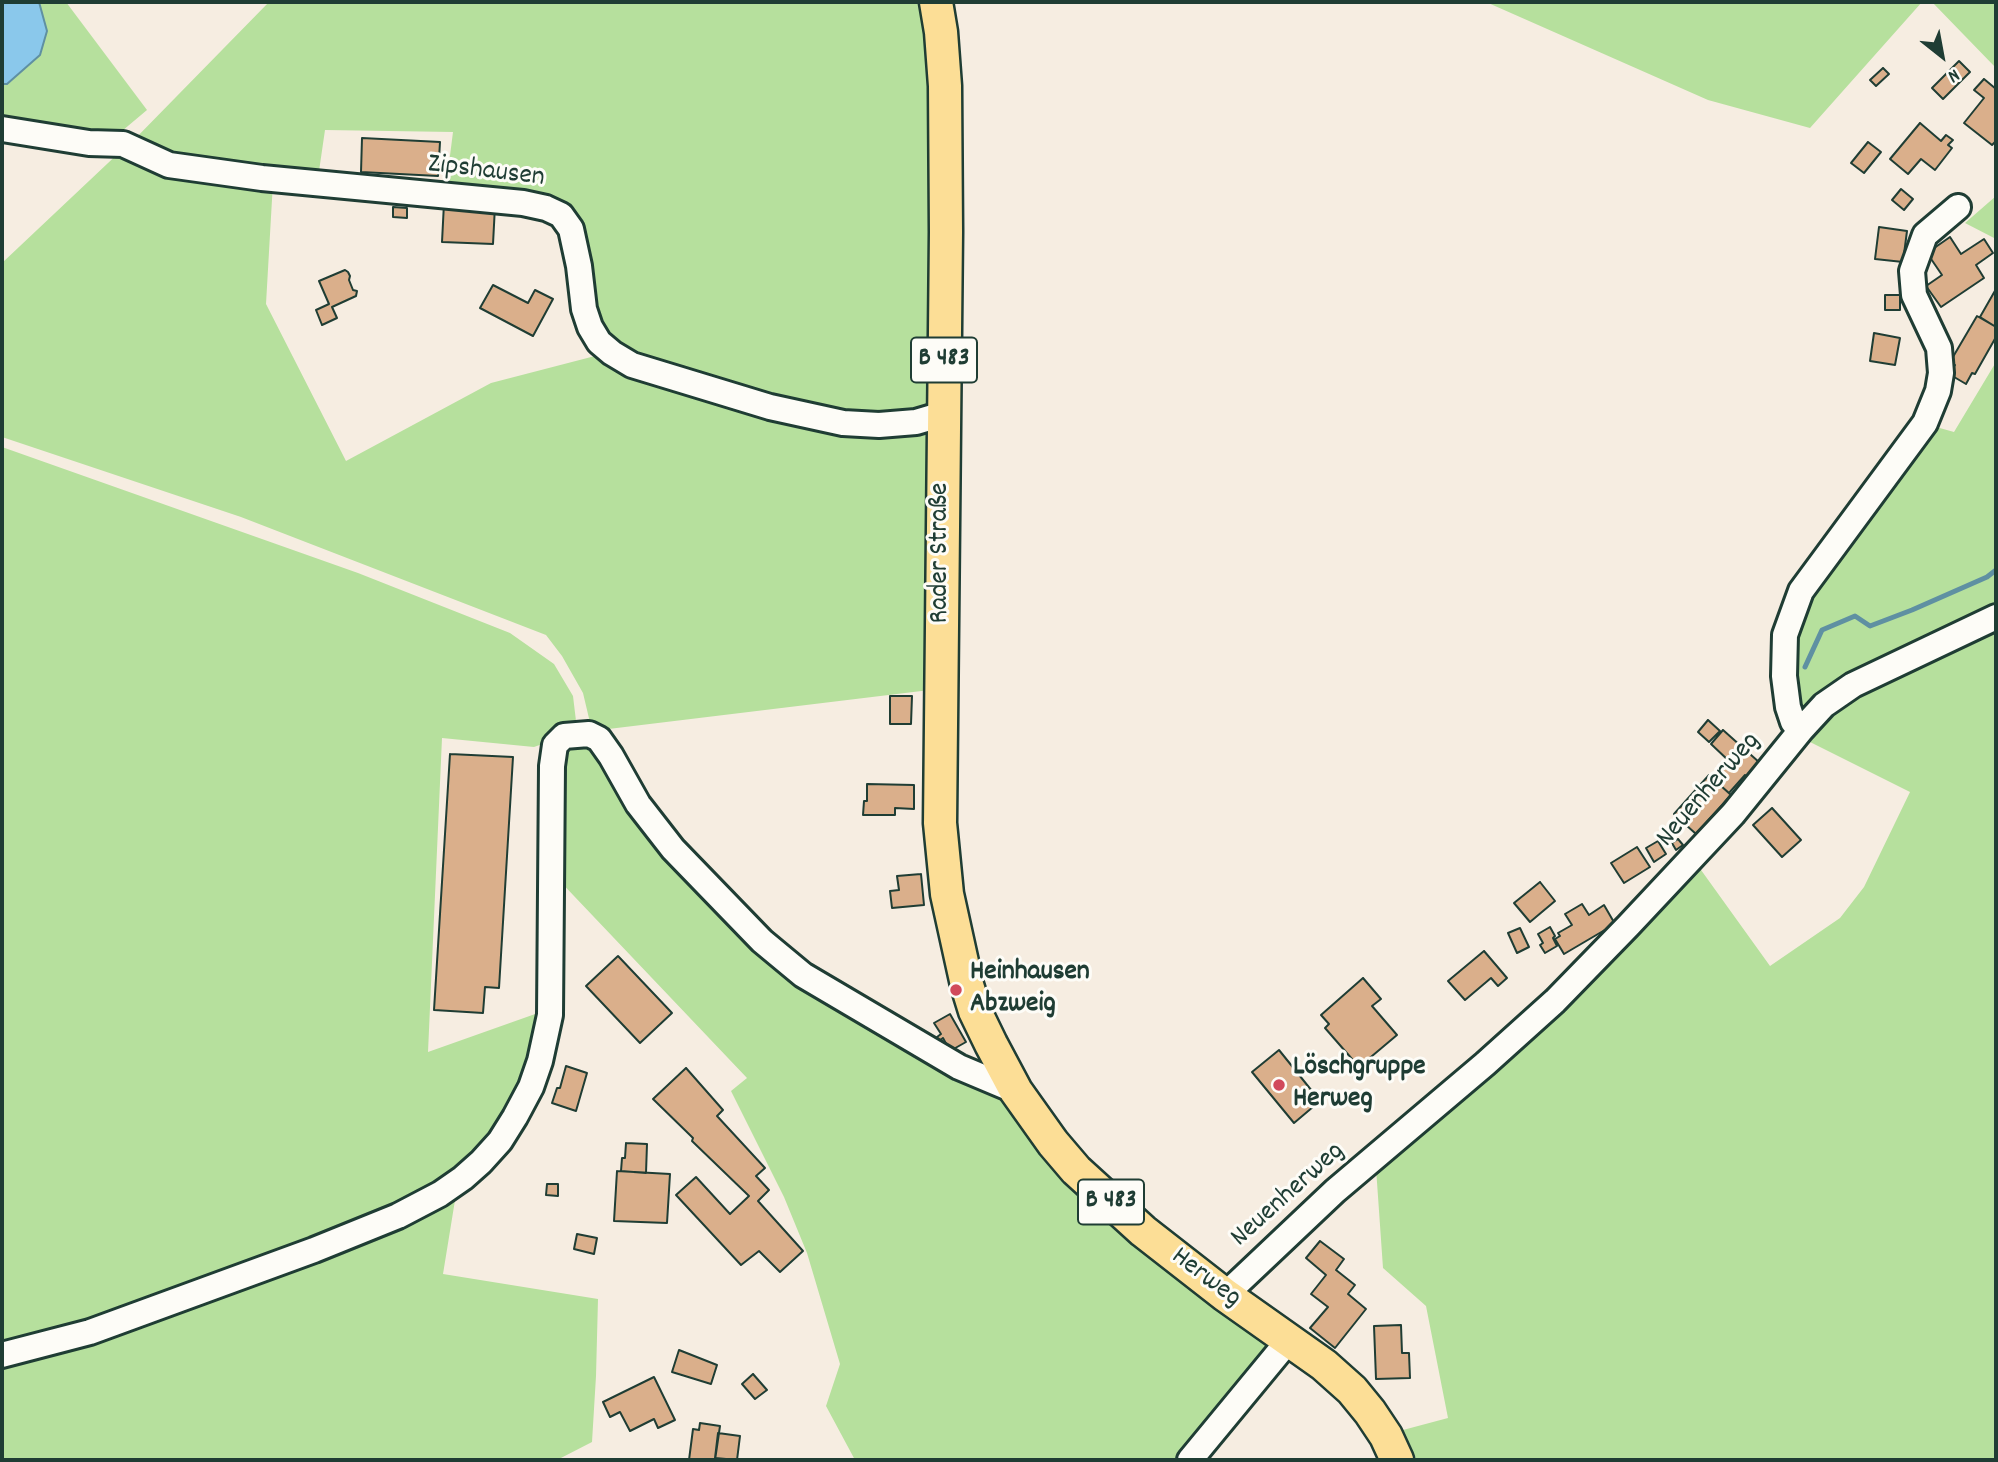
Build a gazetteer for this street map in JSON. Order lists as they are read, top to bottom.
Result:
{
  "streets": {
    "main road": ["B 483", "Rader Straße", "Herweg"],
    "street": ["Zipshausen", "Neuenherweg"]
  },
  "crossings": [
    ["Zipshausen", "Rader Straße"],
    ["Rader Straße", "Herweg"],
    ["Neuenherweg", "Herweg"]
  ],
  "places": ["Heinhausen Abzweig", "Löschgruppe Herweg"],
  "north": "bottom right"
}
